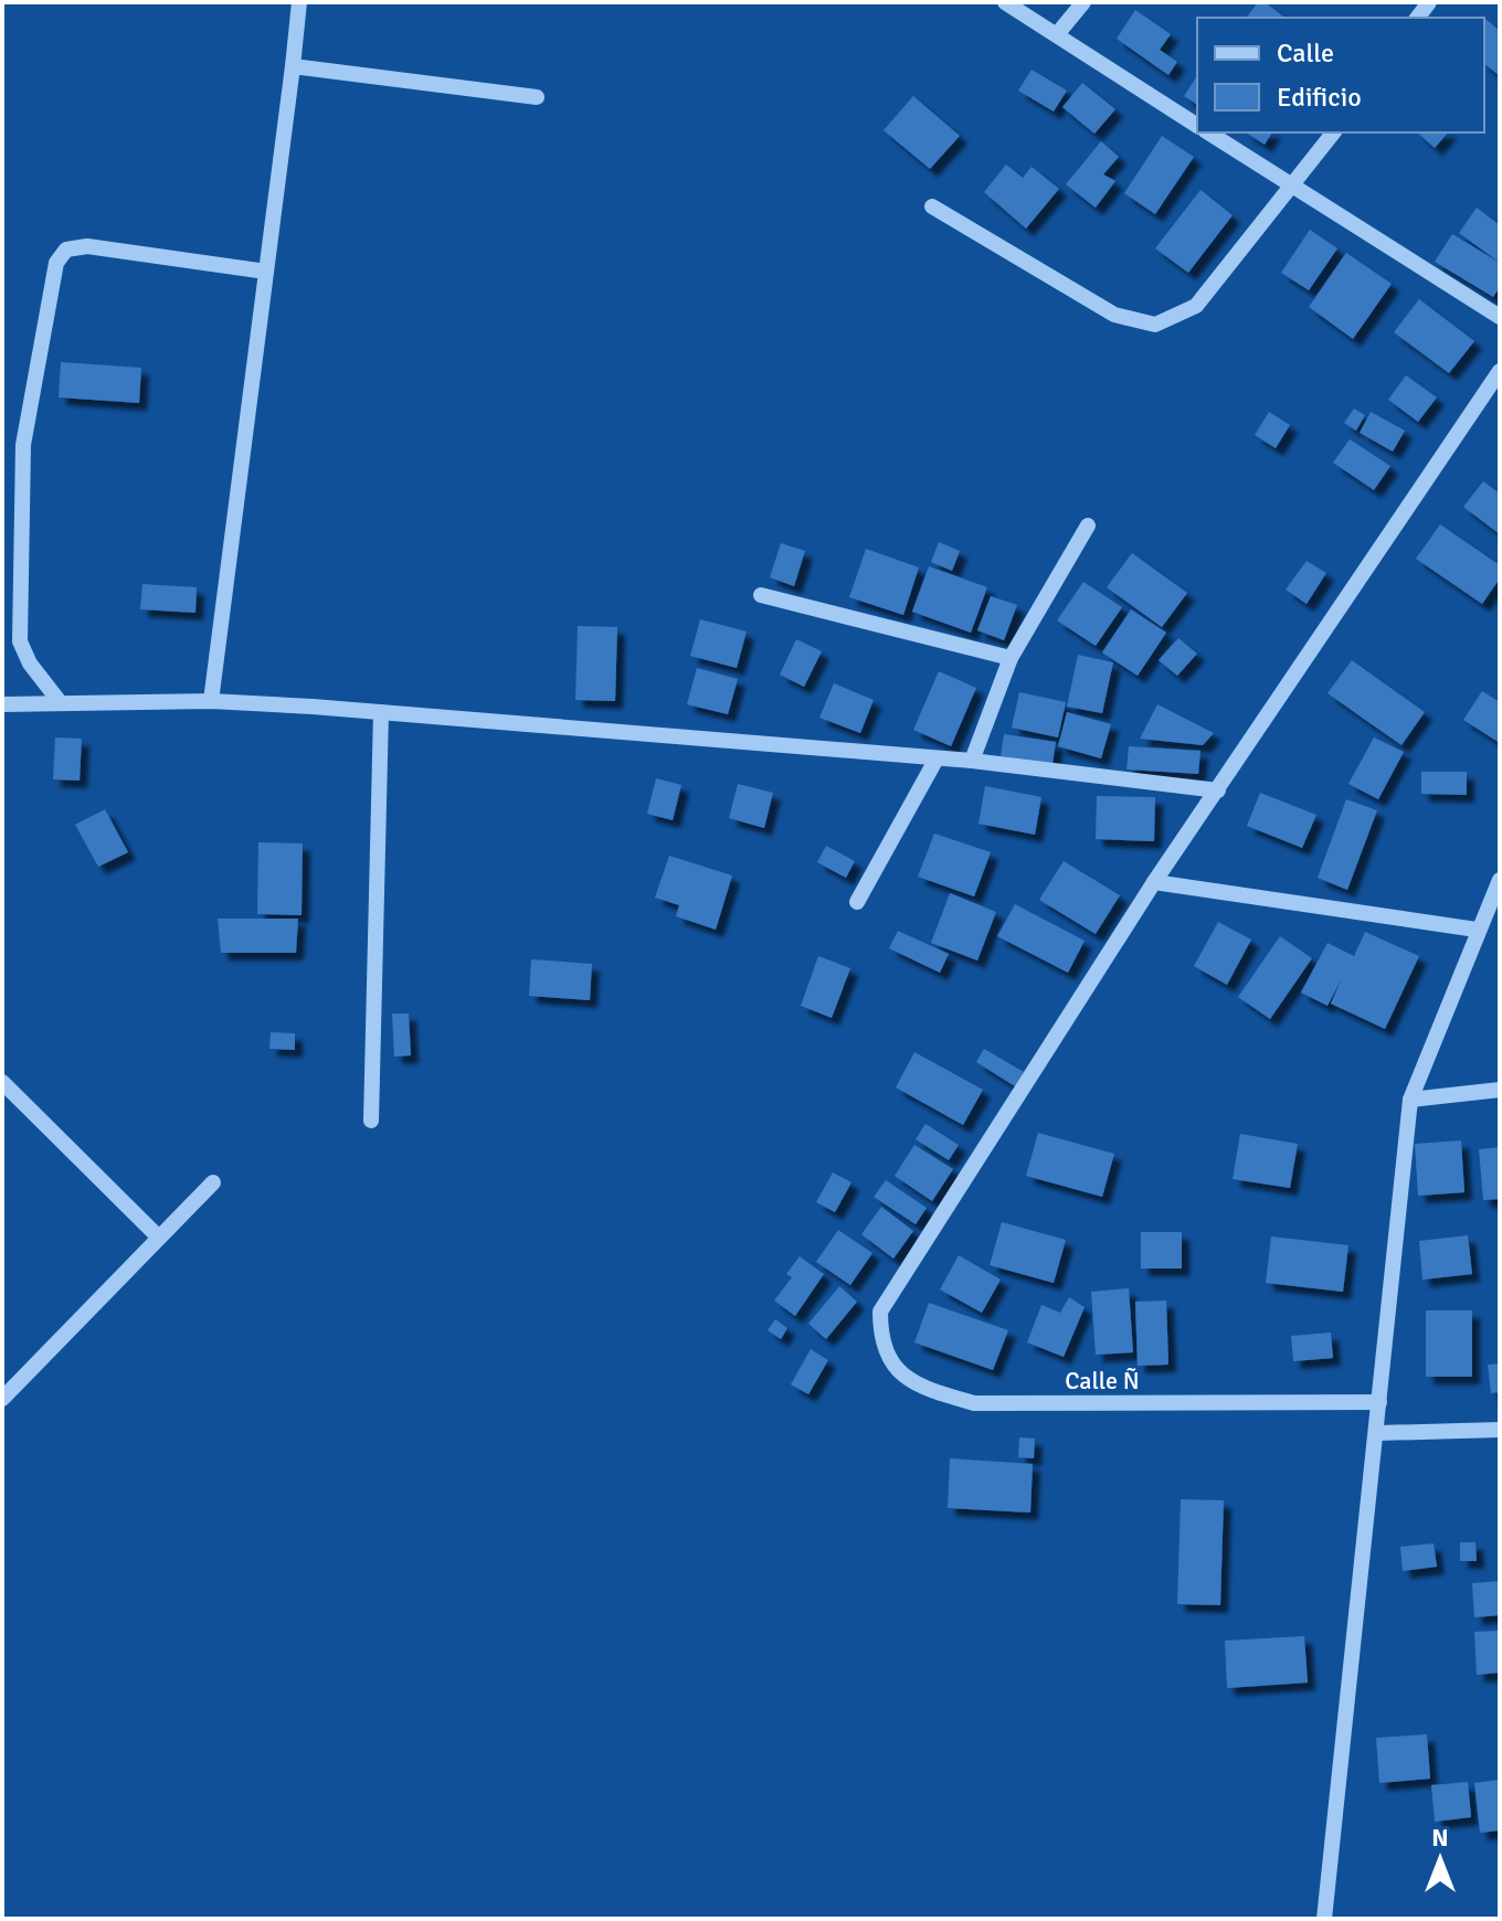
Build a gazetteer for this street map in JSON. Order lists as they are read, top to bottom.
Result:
{
  "streets": {
    "street": ["Calle Ñ"]
  },
  "legend": ["Calle", "Edificio"],
  "north": "top"
}
